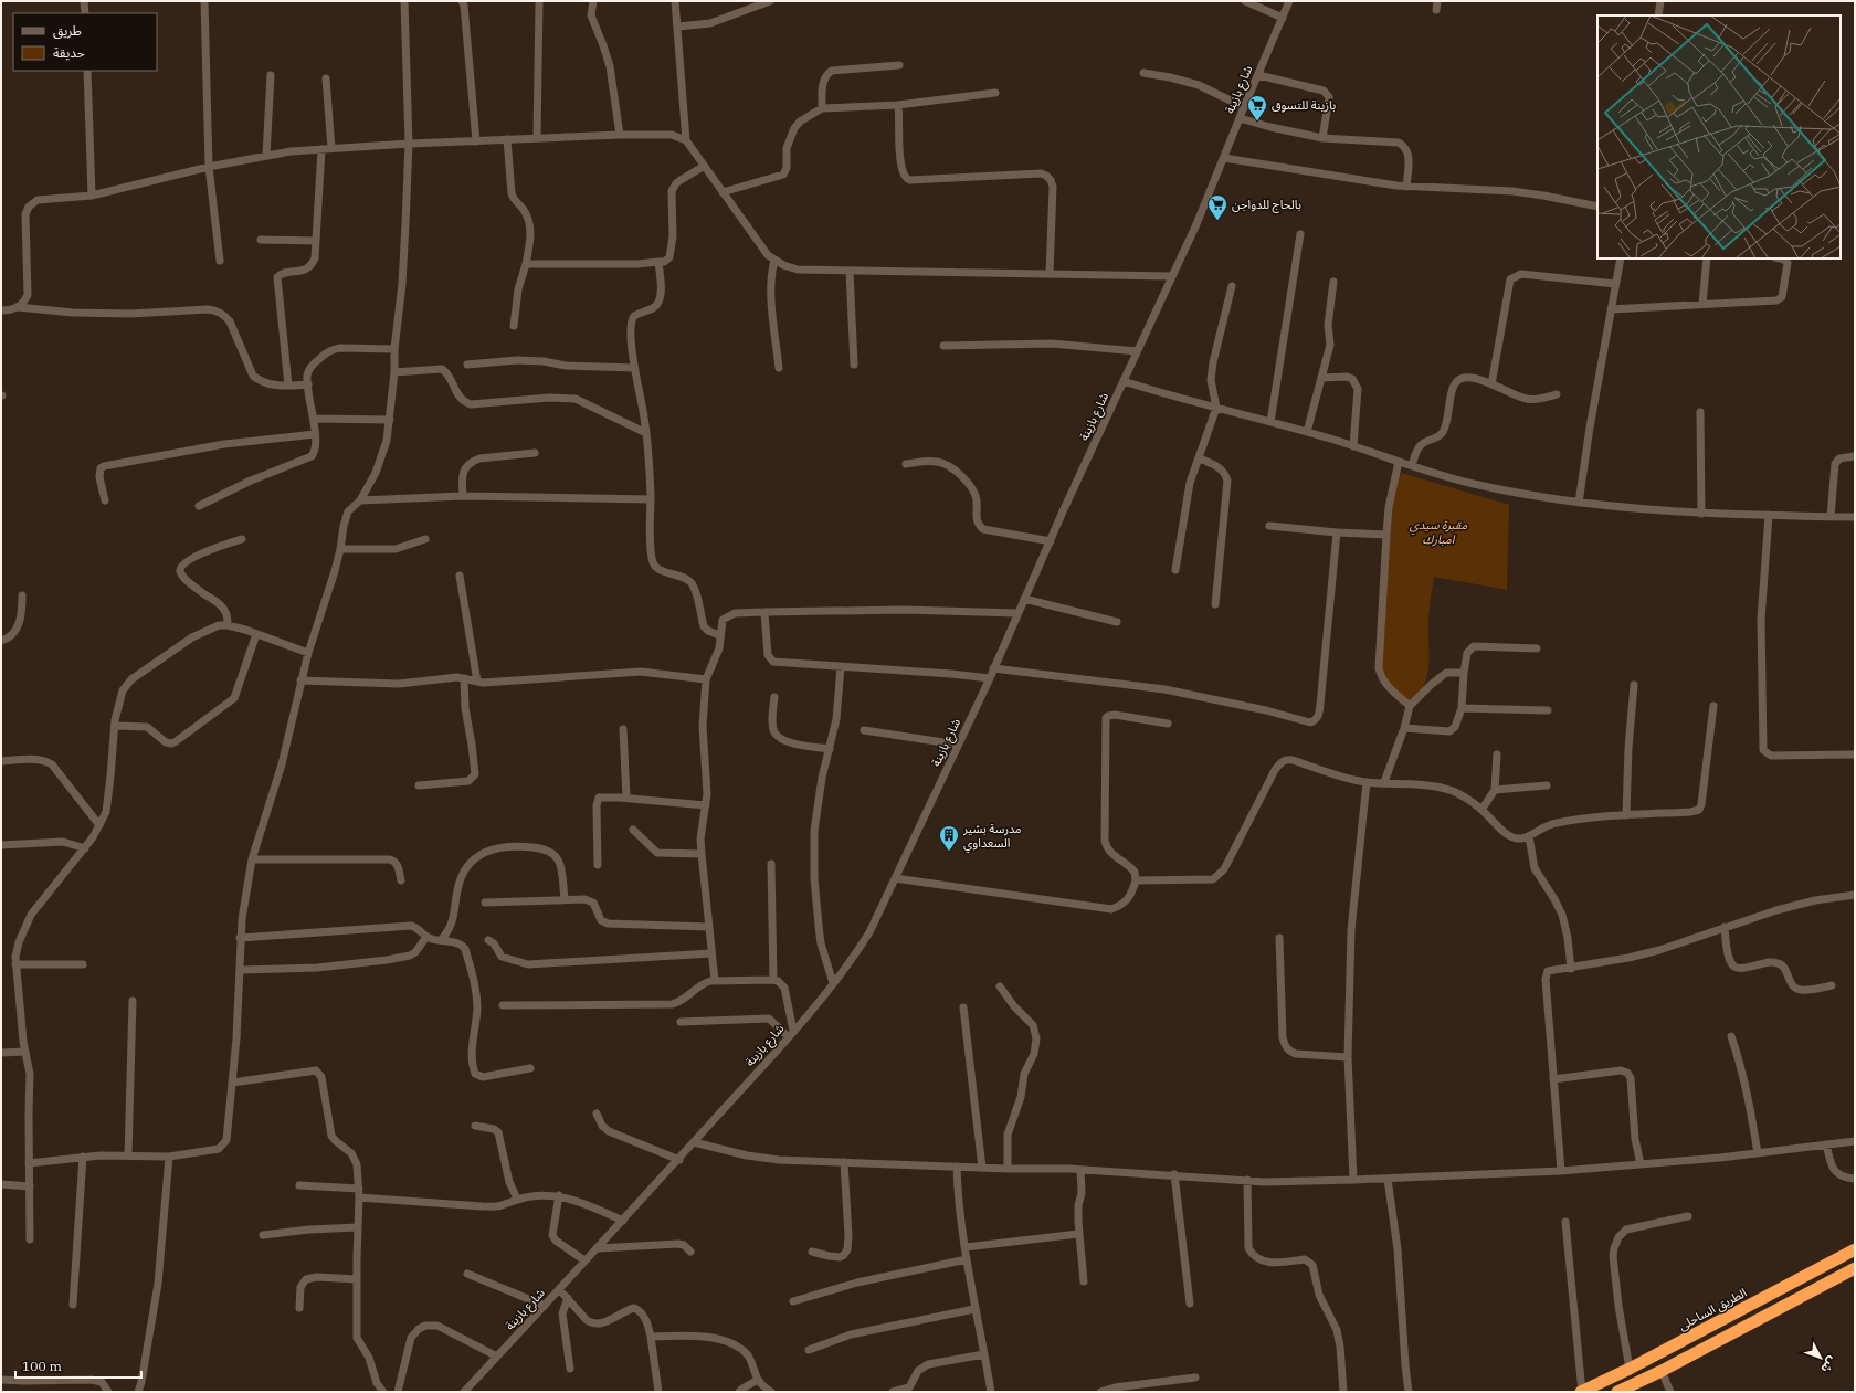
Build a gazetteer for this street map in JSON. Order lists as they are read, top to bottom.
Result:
{
  "streets": {
    "highway": ["الطريق الساحلى"],
    "street": ["شارع بازينة"]
  },
  "parks": ["مقبرة سيدي امبارك"],
  "places": {
    "supermarket": ["بازينة للتسوق", "بالحاج للدواجن"],
    "building": ["مدرسة بشير السعداوي"]
  },
  "legend": ["طريق", "حديقة"],
  "scale_bar": "100 m",
  "north": "bottom right"
}
